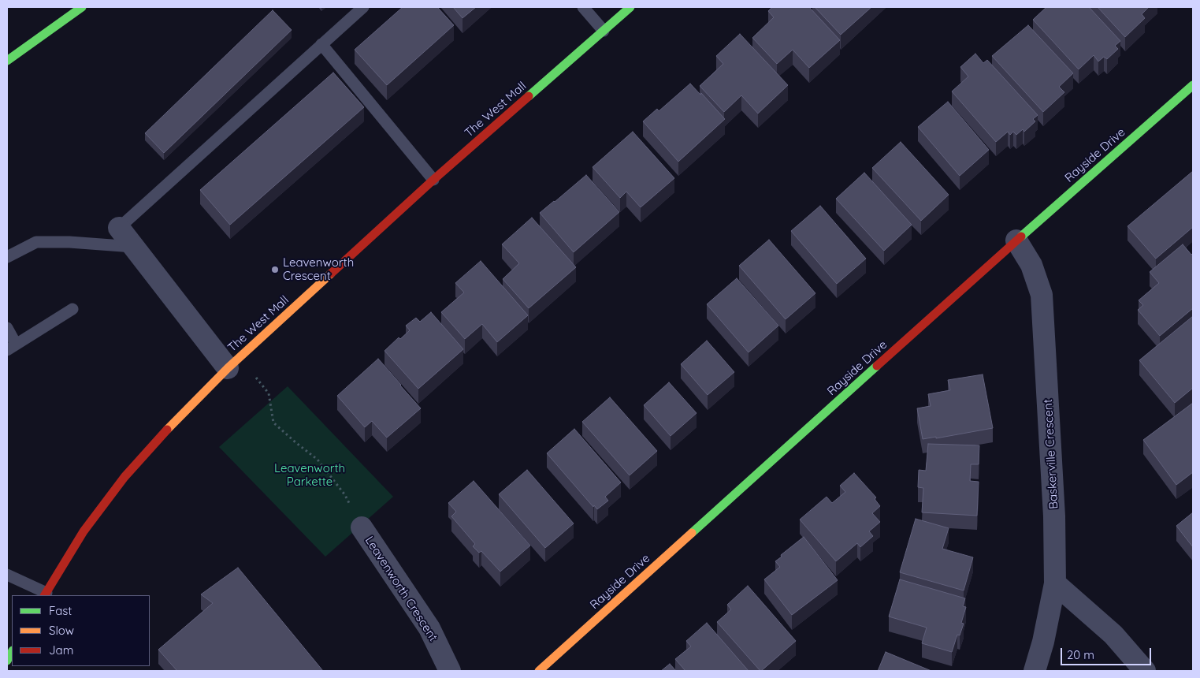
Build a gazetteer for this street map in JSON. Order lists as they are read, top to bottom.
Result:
{
  "streets": {
    "main road": ["The West Mall", "Rayside Drive"],
    "street": ["Baskerville Crescent", "Leavenworth Crescent"]
  },
  "crossings": [
    ["Rayside Drive", "Baskerville Crescent"]
  ],
  "parks": ["Leavenworth Parkette"],
  "places": ["Leavenworth Crescent"],
  "legend": ["Fast", "Slow", "Jam"],
  "scale_bar": "20 m"
}
